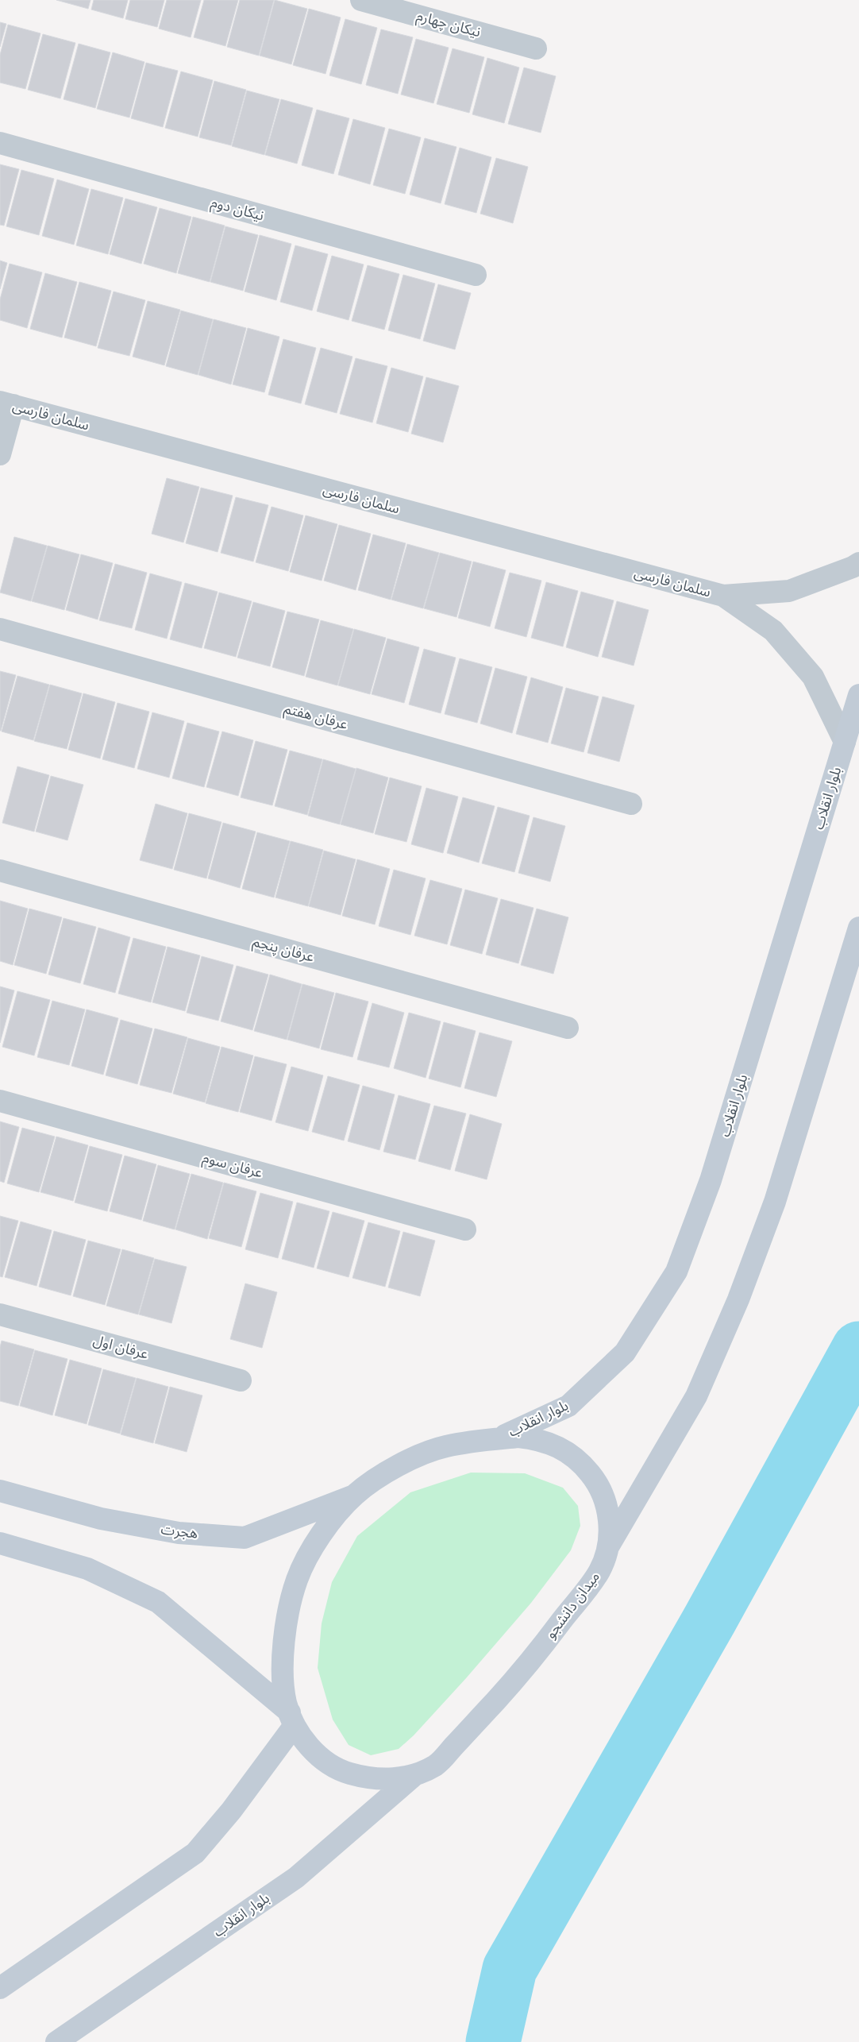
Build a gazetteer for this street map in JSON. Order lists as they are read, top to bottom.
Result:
{
  "streets": {
    "main road": ["بلوار انقلاب", "هجرت", "میدان دانشجو"],
    "street": [
      "نیکان چهارم",
      "نیکان دوم",
      "سلمان فارسی",
      "عرفان هفتم",
      "عرفان پنجم",
      "عرفان سوم",
      "عرفان اول"
    ]
  },
  "crossings": [
    ["سلمان فارسی", "بلوار انقلاب"],
    ["بلوار انقلاب", "میدان دانشجو"],
    ["هجرت", "میدان دانشجو"]
  ]
}
